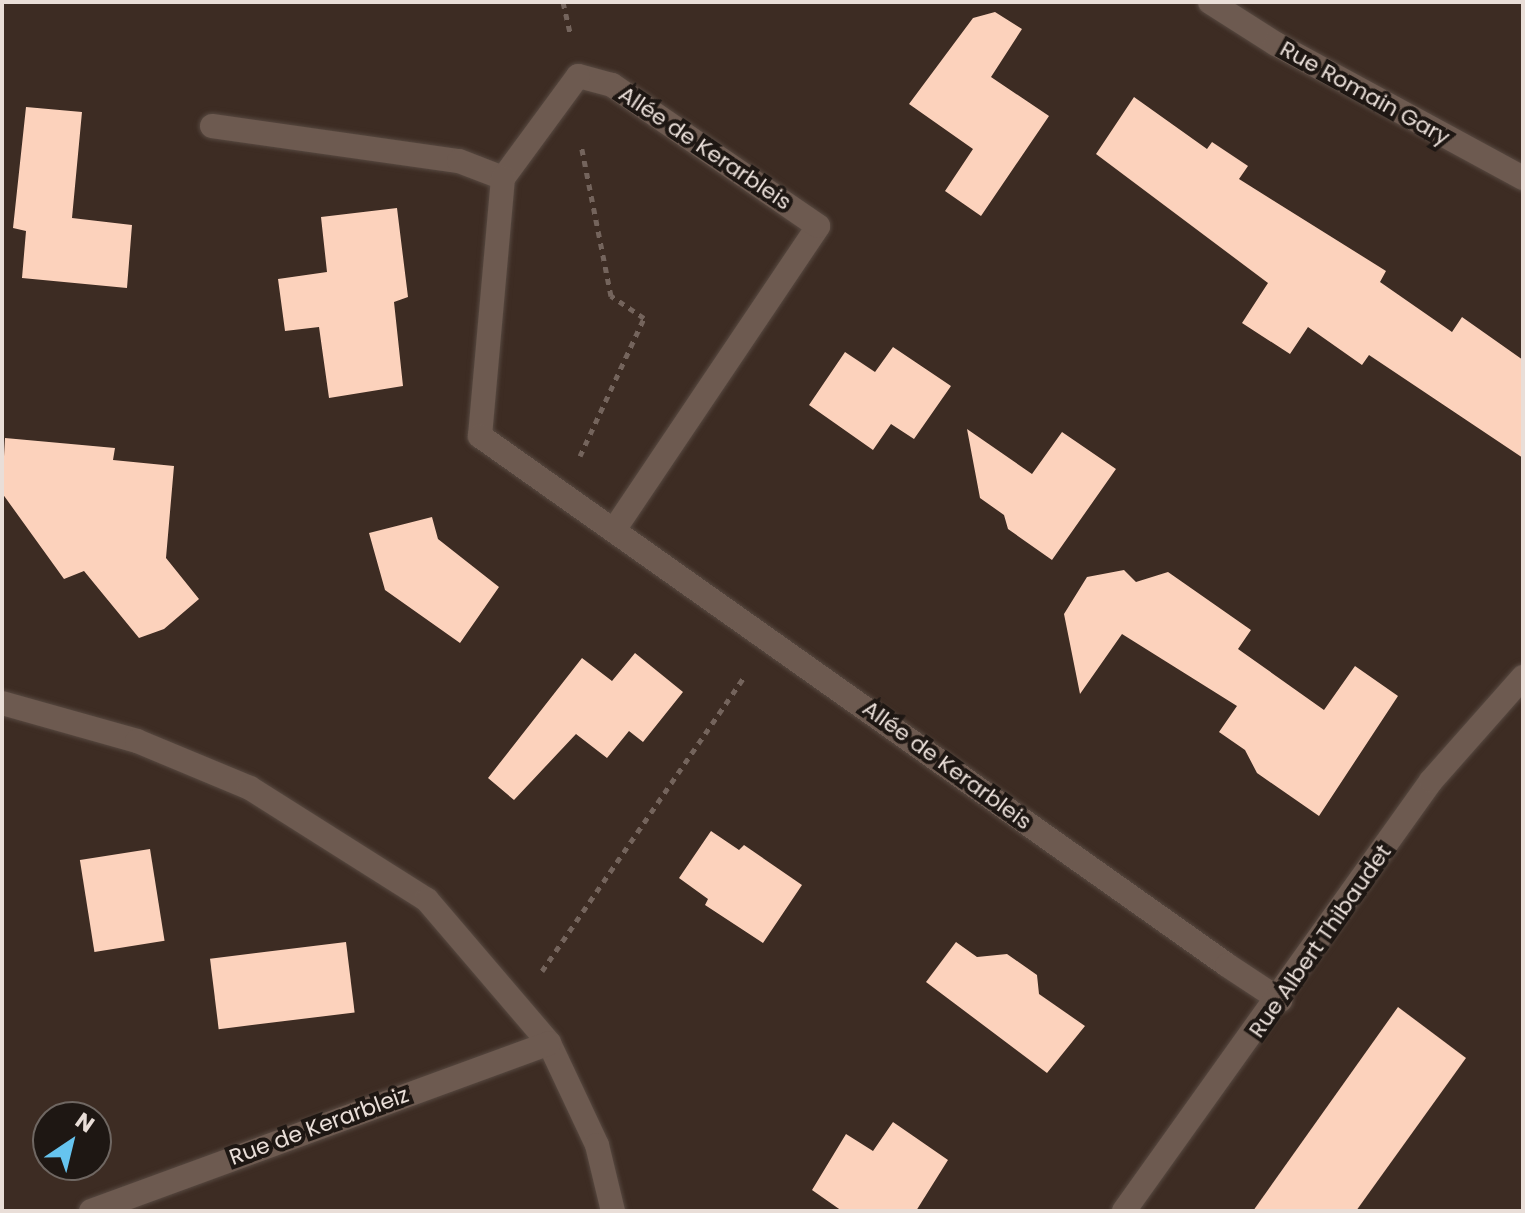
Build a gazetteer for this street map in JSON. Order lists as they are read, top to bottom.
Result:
{
  "streets": {
    "street": [
      "Rue Romain Gary",
      "Allée de Kerarbleis",
      "Rue Albert Thibaudet",
      "Rue de Kerarbleiz"
    ]
  },
  "crossings": [
    ["Allée de Kerarbleis", "Rue Albert Thibaudet"]
  ],
  "north": "top right"
}
